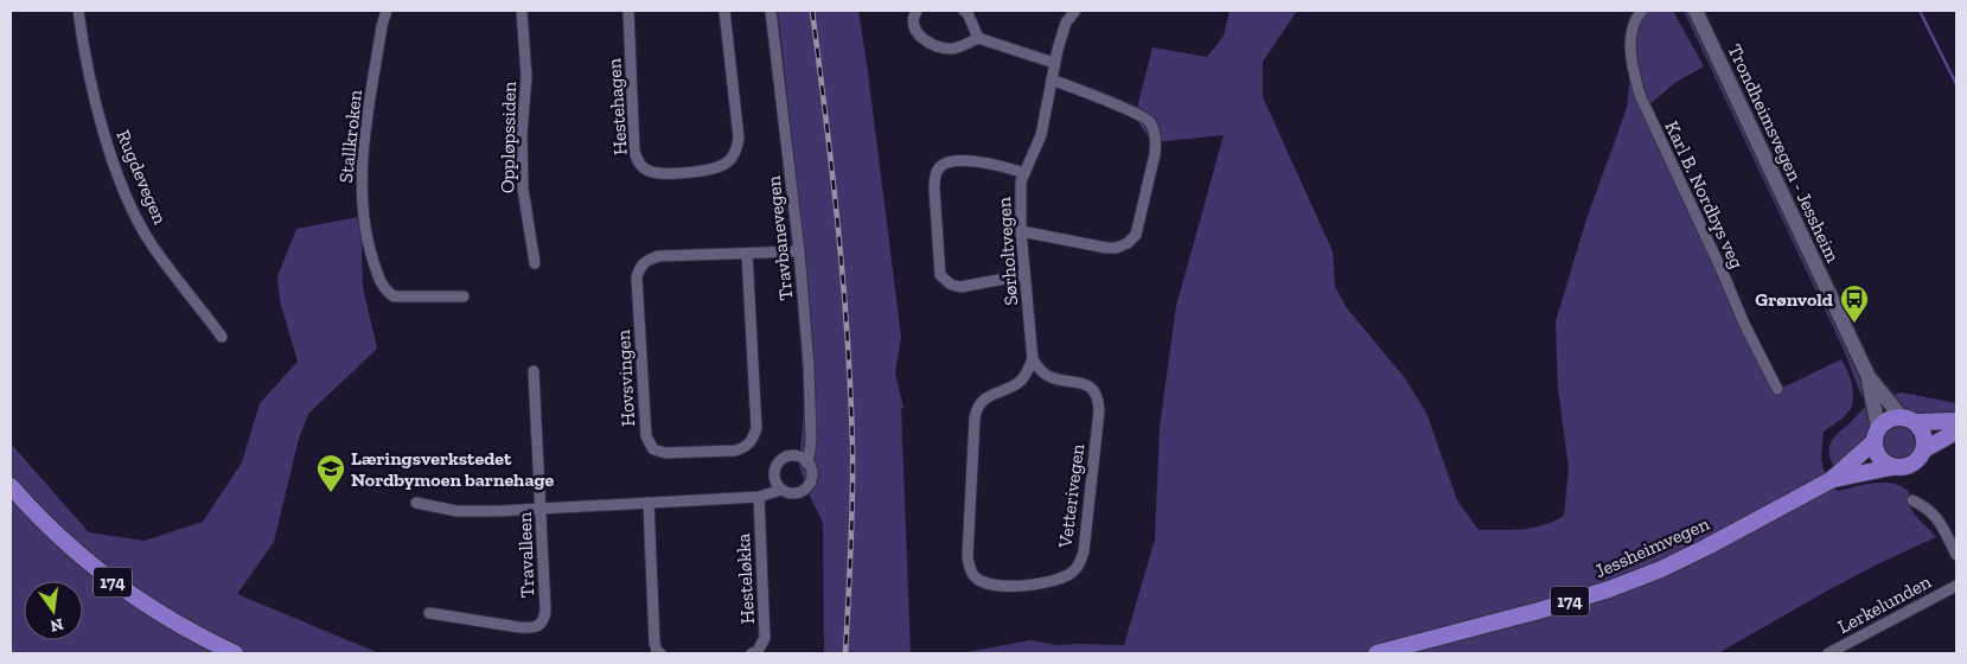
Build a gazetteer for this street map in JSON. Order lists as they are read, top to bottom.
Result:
{
  "streets": {
    "main road": ["Trondheimsvegen - Jessheim", "Jessheimvegen", "174"],
    "street": [
      "Hestehagen",
      "Stallkroken",
      "Oppløpssiden",
      "Rugdevegen",
      "Karl B. Nordbys veg",
      "Travbanevegen",
      "Sørholtvegen",
      "Hovsvingen",
      "Vetterivegen",
      "Travalleen",
      "Hesteløkka",
      "Lerkelunden"
    ]
  },
  "crossings": [
    ["Trondheimsvegen - Jessheim", "Jessheimvegen"],
    ["Trondheimsvegen - Jessheim", "174"],
    ["Travbanevegen", "Hovsvingen"],
    ["Sørholtvegen", "Vetterivegen"],
    ["Jessheimvegen", "174"]
  ],
  "places": {
    "bus stop": ["Grønvold"],
    "school or university": ["Læringsverkstedet Nordbymoen barnehage"]
  },
  "north": "bottom"
}
